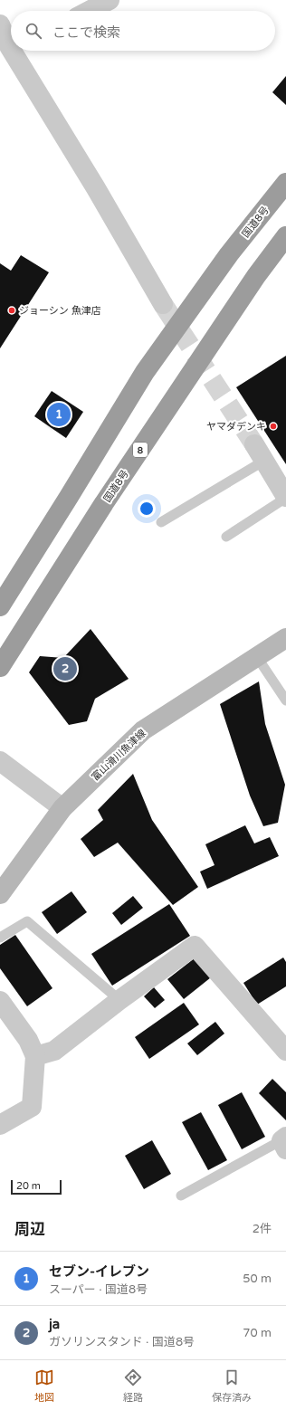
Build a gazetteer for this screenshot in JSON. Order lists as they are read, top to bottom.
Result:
{
  "streets": {
    "highway": ["国道8号", "8"],
    "main road": ["富山滑川魚津線"]
  },
  "places": ["ジョーシン 魚津店", "ヤマダデンキ"],
  "scale_bar": "20 m",
  "page": {
    "search": "ここで検索",
    "pins": ["1", "2"],
    "scale": "20 m",
    "heading": ["周辺", "2件"],
    "list": [
      {
        "mark": "1",
        "name": "セブン-イレブン",
        "note": "スーパー · 国道8号",
        "value": "50 m"
      },
      {
        "mark": "2",
        "name": "ja",
        "note": "ガソリンスタンド · 国道8号",
        "value": "70 m"
      }
    ],
    "nav": ["地図", "経路", "保存済み"]
  }
}
